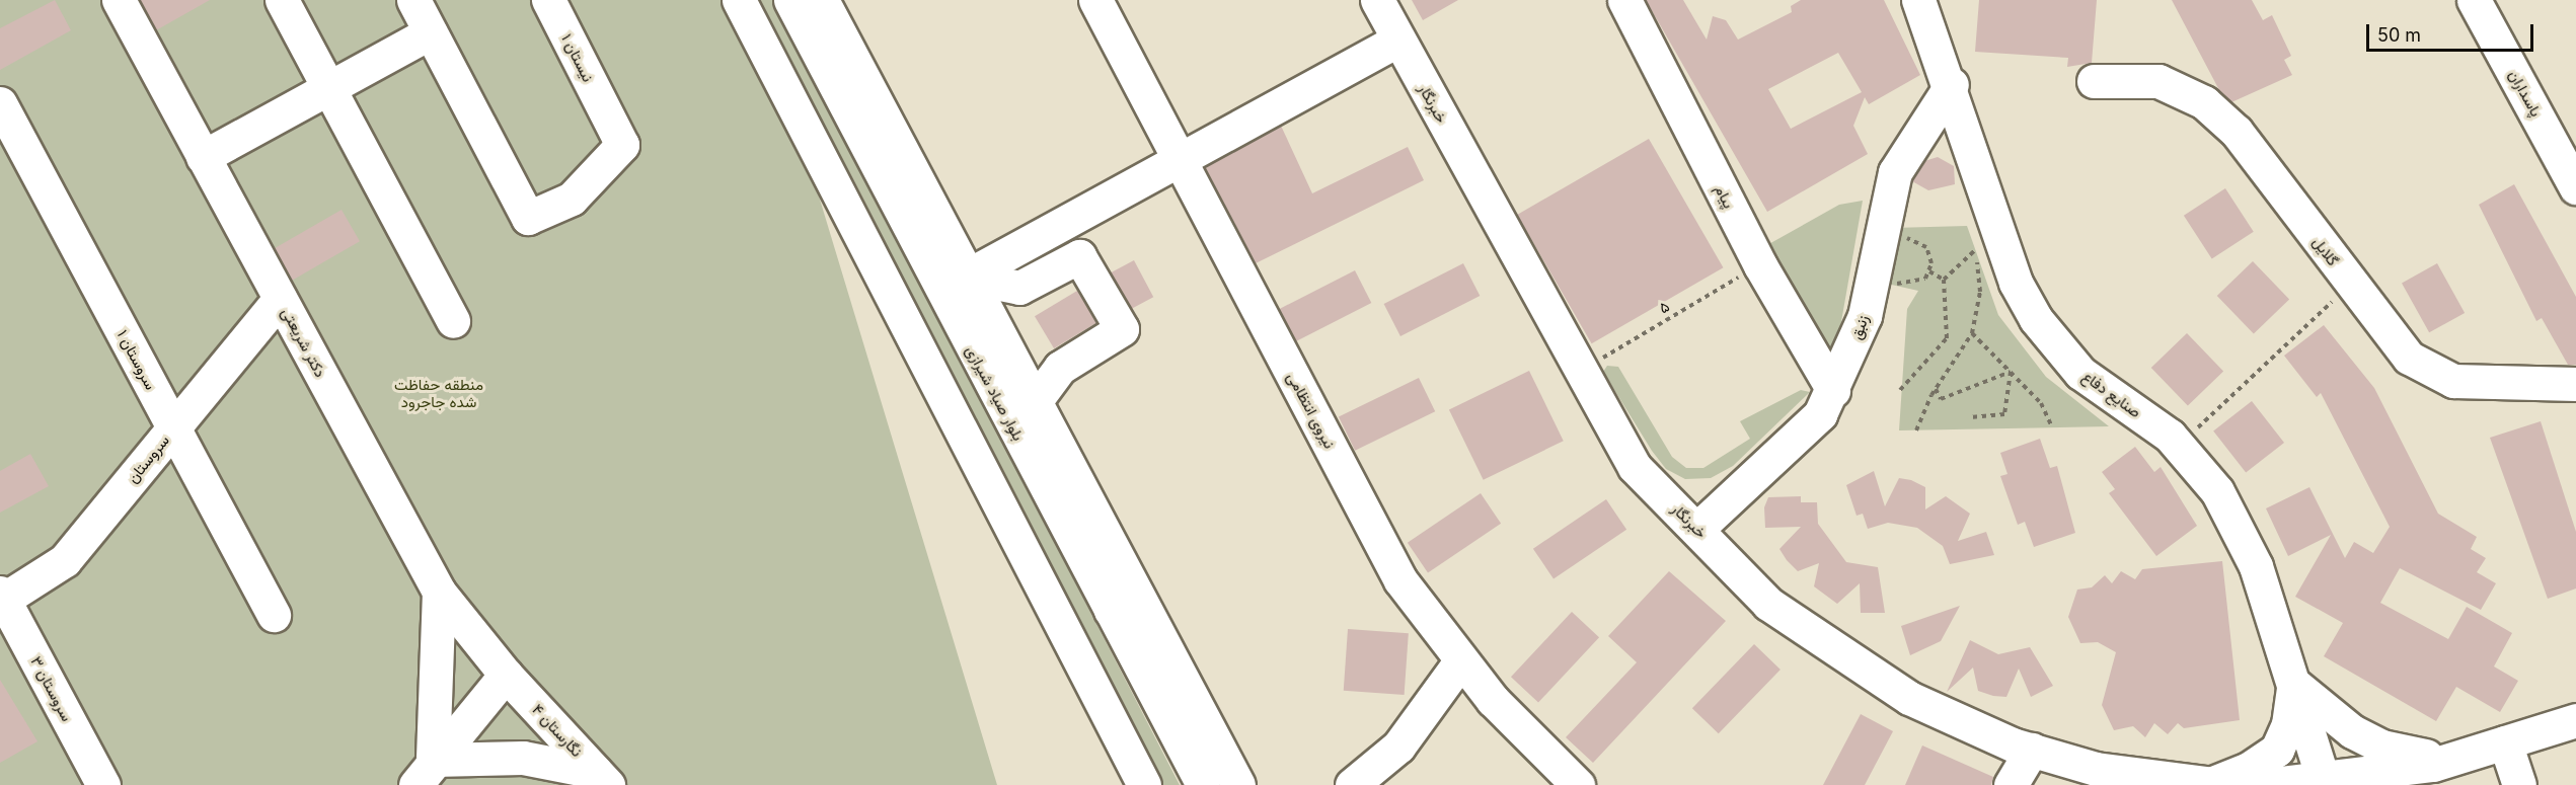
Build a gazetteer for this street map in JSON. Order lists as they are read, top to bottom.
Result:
{
  "streets": {
    "main road": [
      "نیستان ۱",
      "پاسداران",
      "خبرنگار",
      "پیام",
      "گلایل",
      "زنبق",
      "دکتر شریعتی",
      "سروستان ۱",
      "بلوار صیاد شیرازی",
      "صنایع دفاع",
      "نیروی انتظامی",
      "سروستان",
      "سروستان ۳",
      "نگارستان ۴"
    ],
    "path": ["۵"]
  },
  "crossings": [
    ["خبرنگار", "۵"],
    ["خبرنگار", "زنبق"],
    ["پیام", "۵"],
    ["پیام", "زنبق"],
    ["زنبق", "صنایع دفاع"],
    ["دکتر شریعتی", "سروستان"],
    ["دکتر شریعتی", "نگارستان ۴"],
    ["سروستان ۱", "سروستان"],
    ["سروستان", "سروستان ۳"]
  ],
  "parks": ["منطقه حفاظت شده جاجرود"],
  "scale_bar": "50 m"
}
